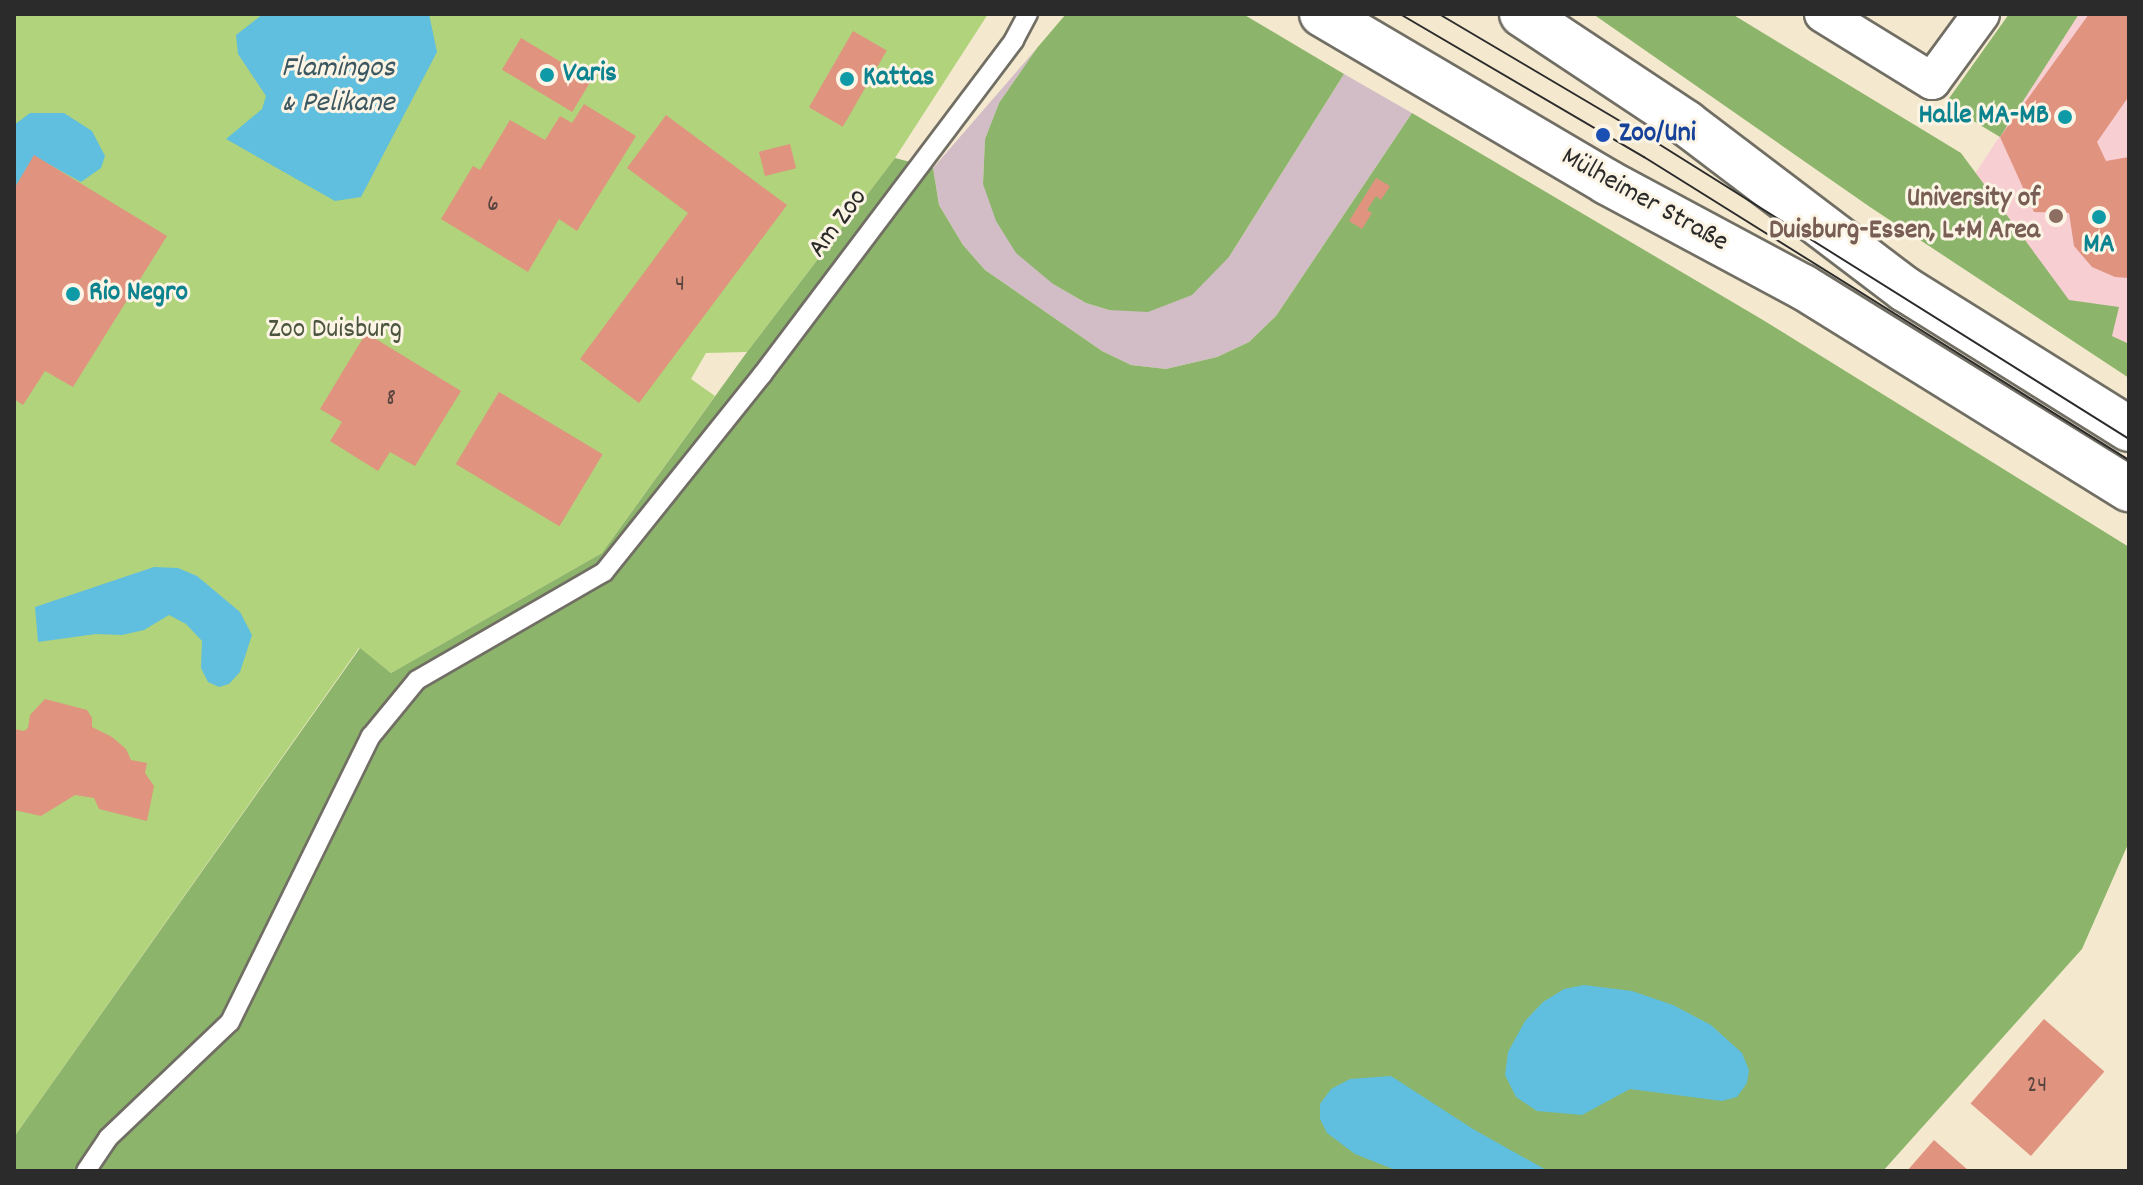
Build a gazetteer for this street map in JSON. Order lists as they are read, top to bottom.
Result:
{
  "streets": {
    "main road": ["Mülheimer Straße"],
    "lane": ["Am Zoo"]
  },
  "water": ["Flamingos & Pelikane"],
  "parks": ["Zoo Duisburg"],
  "places": [
    "Varis",
    "Kattas",
    "Halle MA-MB",
    "Zoo/Uni",
    "University of Duisburg-Essen, L+M Area",
    "MA",
    "Rio Negro"
  ],
  "house_numbers": [
    "6",
    "4",
    "8",
    "24"
  ]
}
